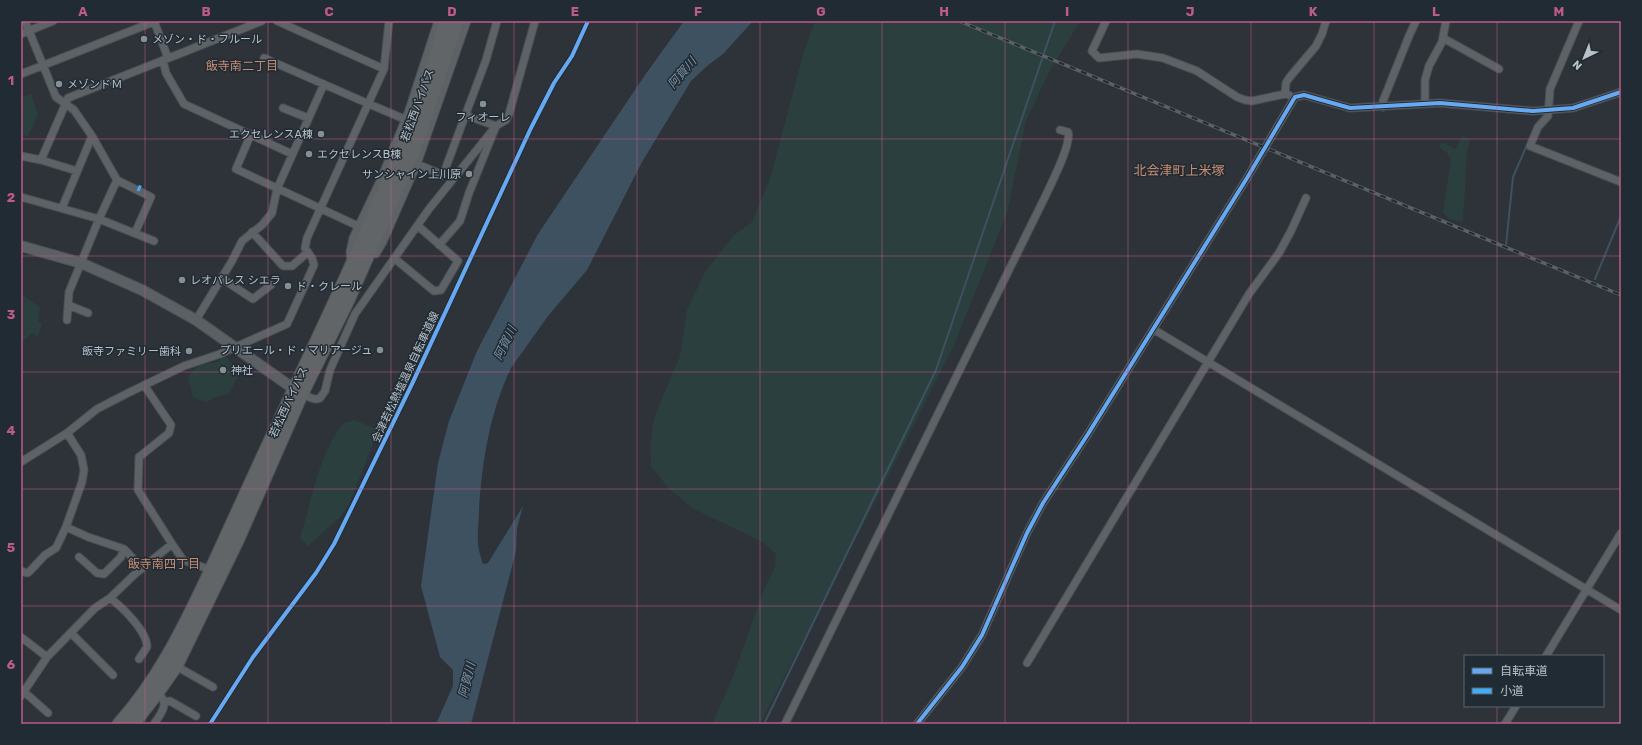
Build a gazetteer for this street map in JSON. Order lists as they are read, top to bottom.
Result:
{
  "streets": {
    "highway": ["若松西バイパス"],
    "cycle path": ["会津若松熱塩温泉自転車道線"]
  },
  "districts": ["飯寺南二丁目", "北会津町上米塚", "飯寺南四丁目"],
  "water": ["阿賀川"],
  "places": [
    "メゾン・ド・フルール",
    "メゾンドＭ",
    "フィオーレ",
    "エクセレンスA棟",
    "エクセレンスB棟",
    "サンシャイン上川原",
    "レオパレス シエラ",
    "ド・クレール",
    "プリエール・ド・マリアージュ",
    "飯寺ファミリー歯科",
    "神社"
  ],
  "legend": ["自転車道", "小道"],
  "north": "bottom left",
  "grid": {
    "columns": [
      "A",
      "B",
      "C",
      "D",
      "E",
      "F",
      "G",
      "H",
      "I",
      "J",
      "K",
      "L",
      "M"
    ],
    "rows": [
      "1",
      "2",
      "3",
      "4",
      "5",
      "6"
    ]
  }
}
